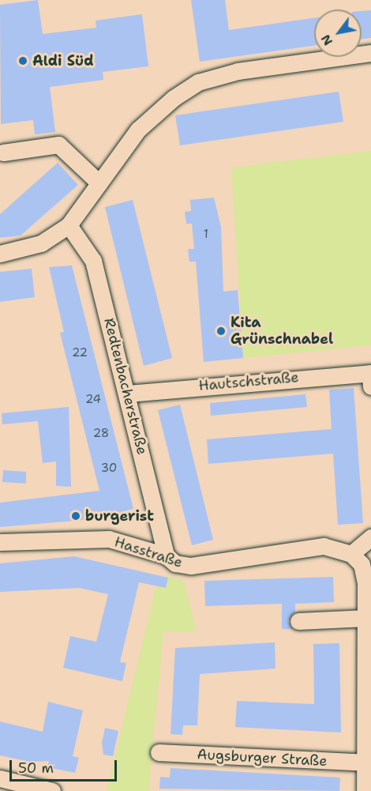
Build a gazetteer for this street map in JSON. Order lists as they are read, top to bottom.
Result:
{
  "streets": {
    "street": [
      "Hautschstraße",
      "Redtenbacherstraße",
      "Hasstraße",
      "Augsburger Straße"
    ]
  },
  "crossings": [
    ["Hautschstraße", "Redtenbacherstraße"],
    ["Redtenbacherstraße", "Hasstraße"]
  ],
  "places": ["Aldi Süd", "Kita Grünschnabel", "burgerist"],
  "house_numbers": [
    "1",
    "22",
    "24",
    "28",
    "30"
  ],
  "scale_bar": "50 m",
  "north": "bottom left"
}
